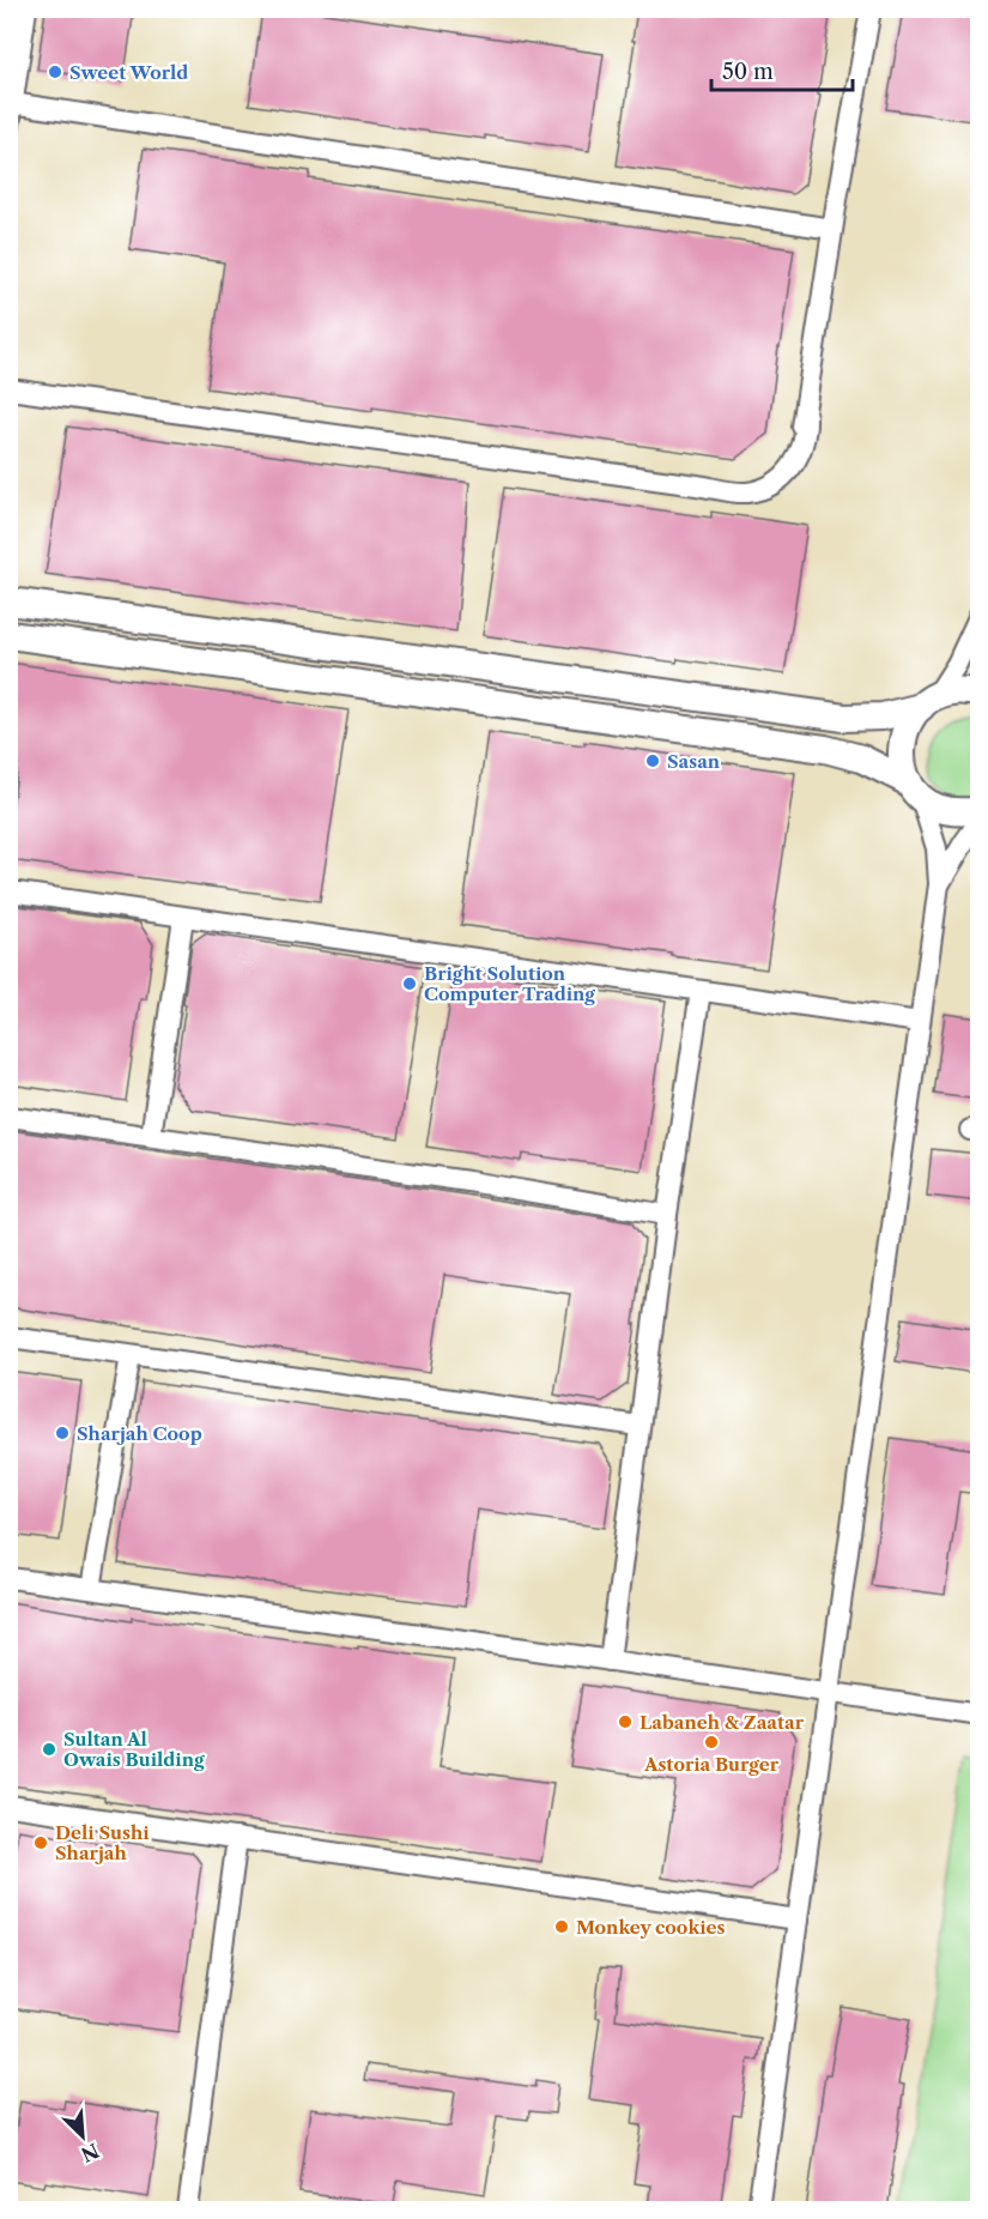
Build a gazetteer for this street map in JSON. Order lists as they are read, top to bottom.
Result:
{
  "places": [
    "Sweet World",
    "Sasan",
    "Bright Solution Computer Trading",
    "Sharjah Coop",
    "Labaneh & Zaatar",
    "Astoria Burger",
    "Sultan Al Owais Building",
    "Deli Sushi Sharjah",
    "Monkey cookies"
  ],
  "scale_bar": "50 m",
  "north": "bottom right"
}
